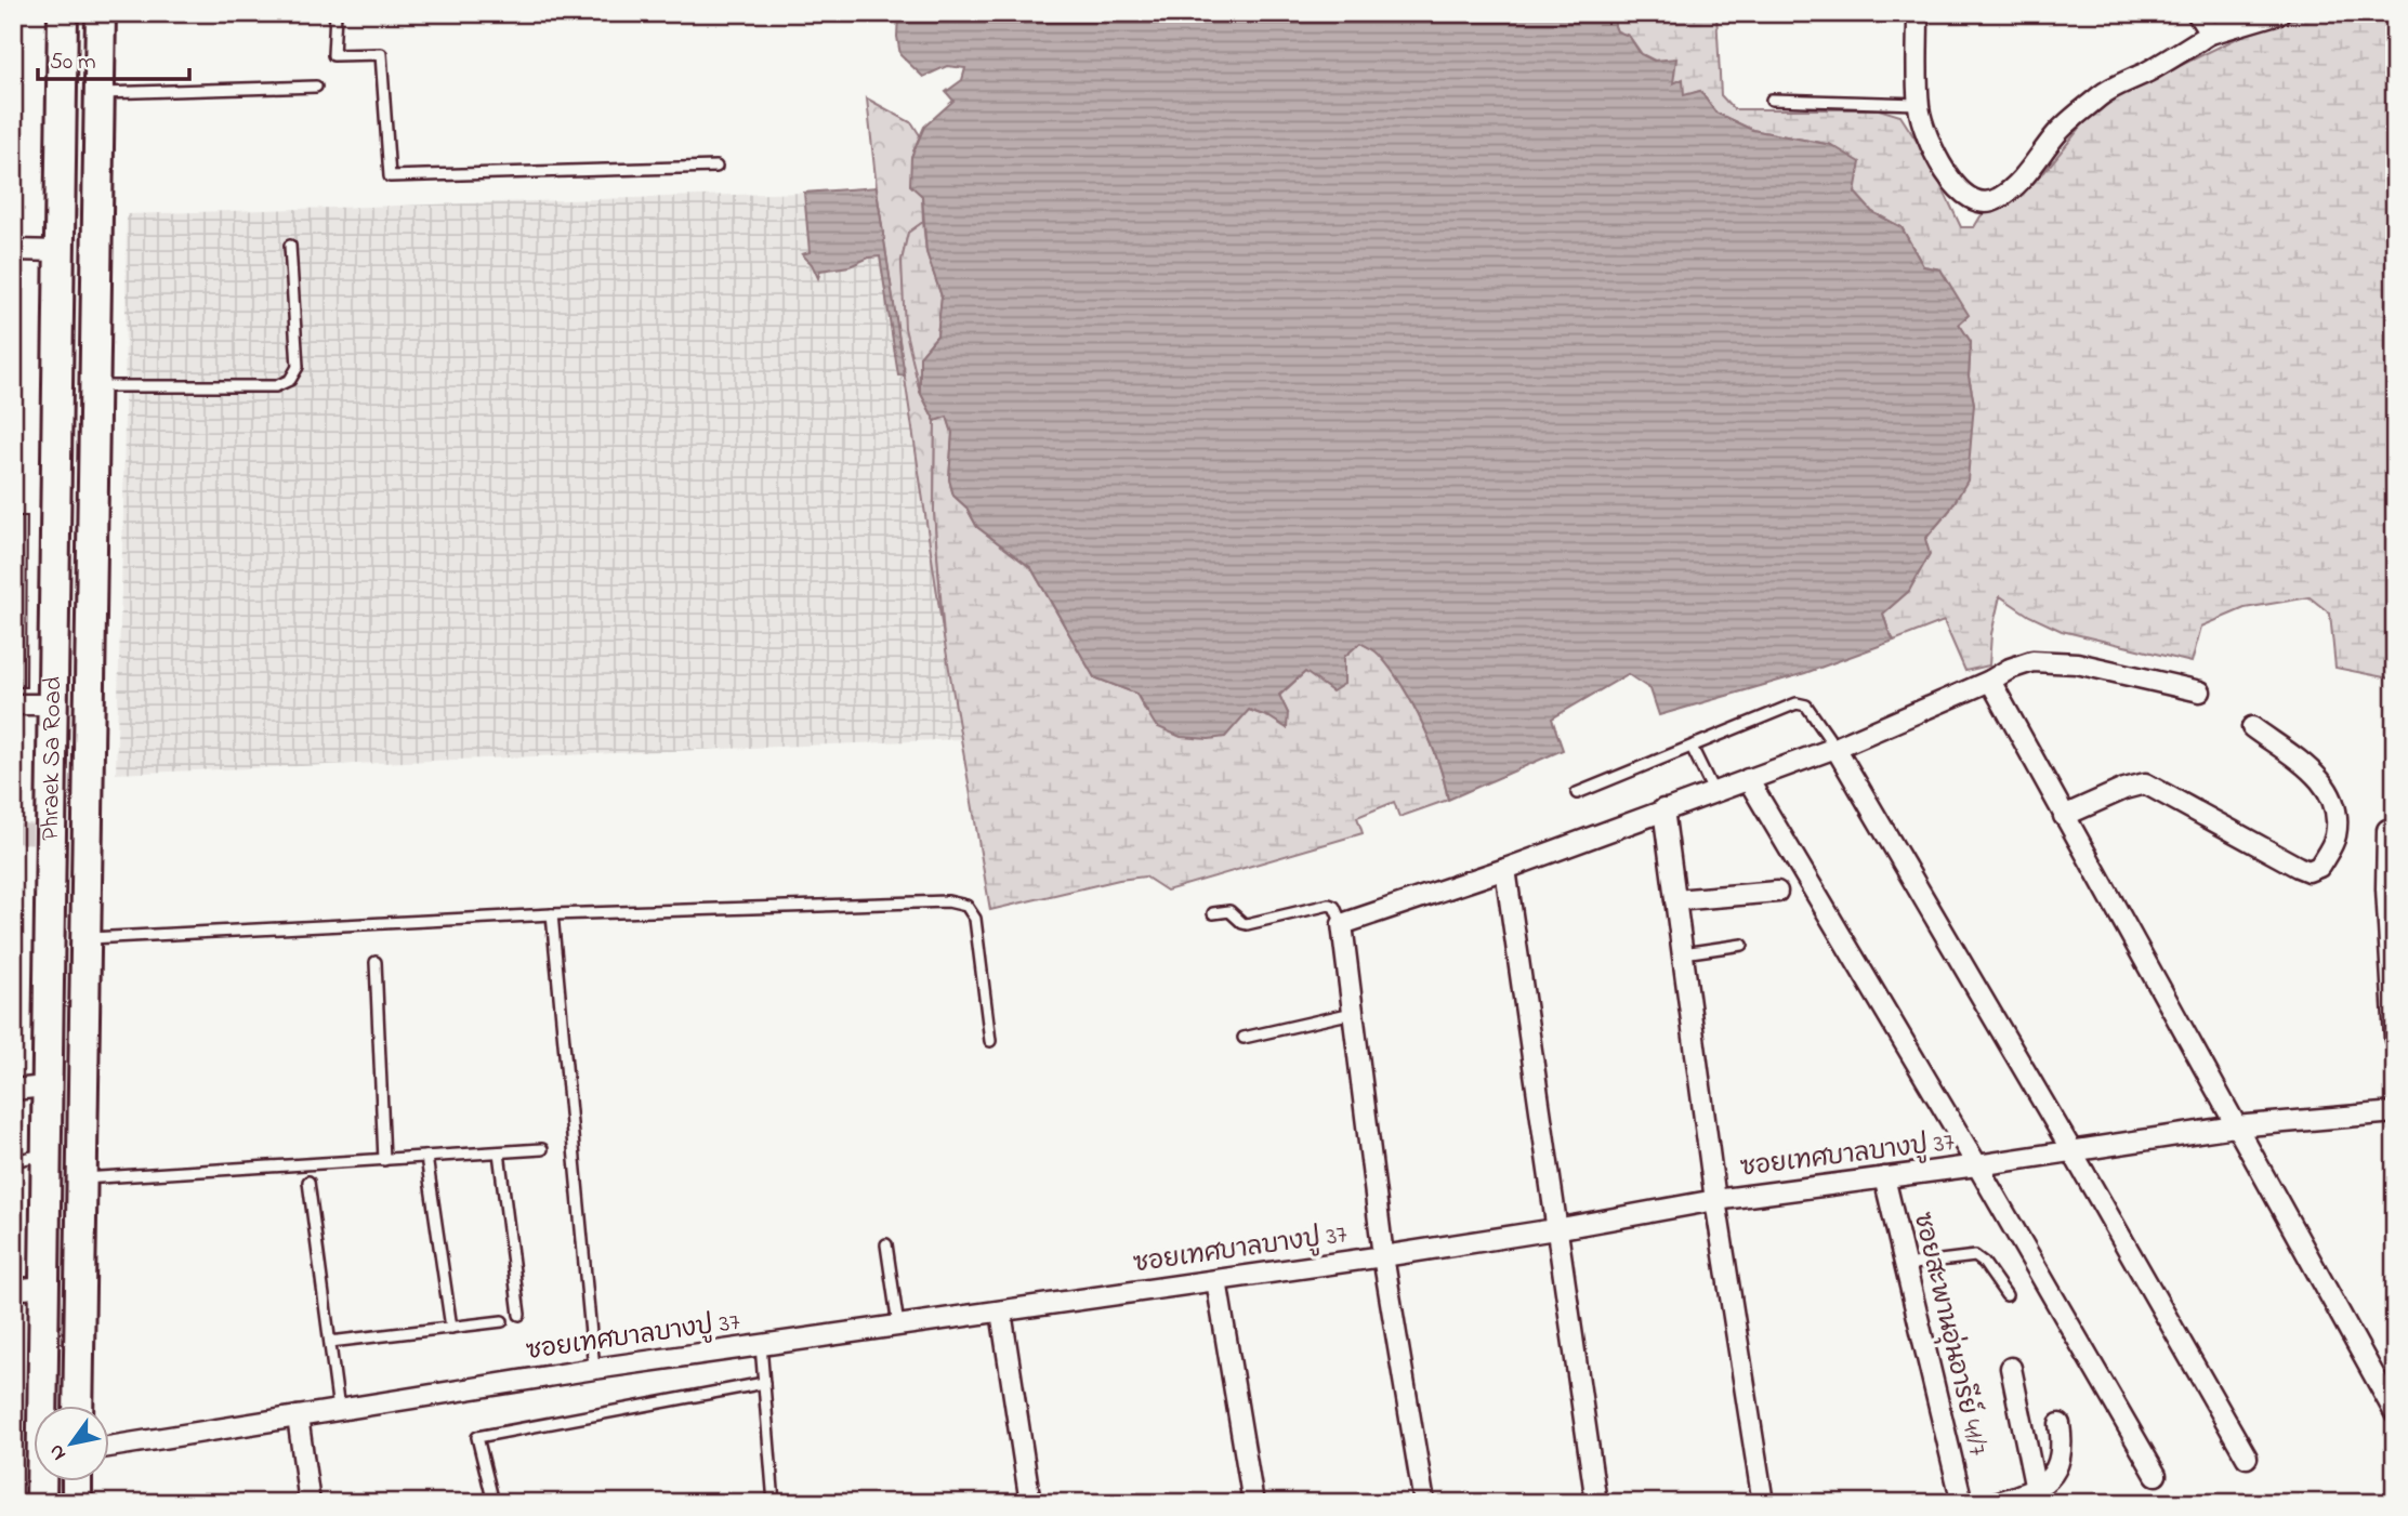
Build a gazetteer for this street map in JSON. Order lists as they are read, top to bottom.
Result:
{
  "streets": {
    "main road": ["Phraek Sa Road"],
    "street": ["ซอยเทศบาลบางปู 37", "ซอยสะพานอุ่นอารีย์ 41/7"]
  },
  "crossings": [
    ["ซอยเทศบาลบางปู 37", "ซอยสะพานอุ่นอารีย์ 41/7"]
  ],
  "scale_bar": "50 m",
  "north": "bottom left"
}
